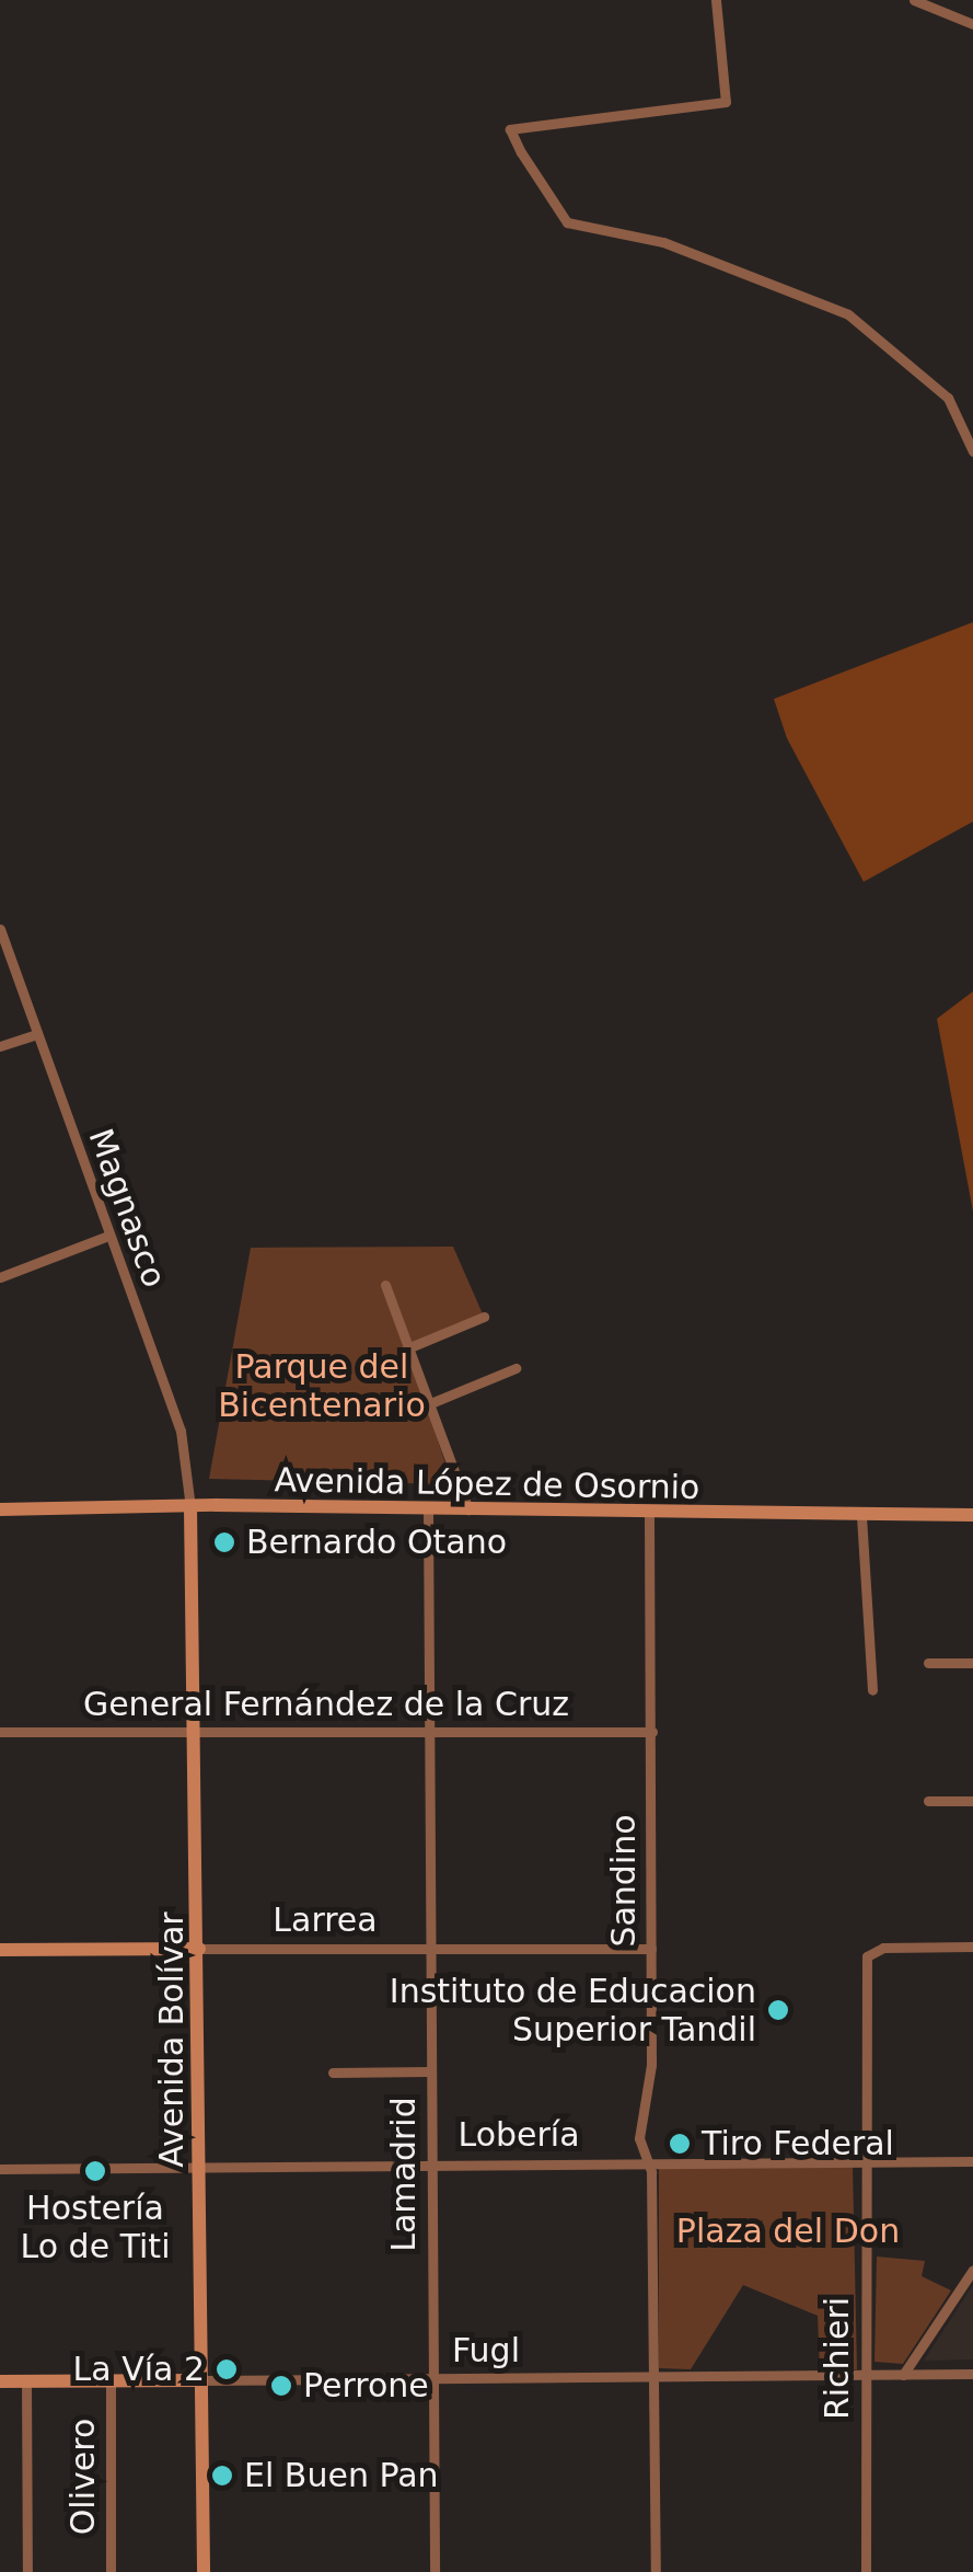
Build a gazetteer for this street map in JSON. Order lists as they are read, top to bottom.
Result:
{
  "streets": {
    "main road": [
      "Avenida López de Osornio",
      "Larrea",
      "Avenida Bolívar",
      "Fugl"
    ],
    "street": [
      "Magnasco",
      "General Fernández de la Cruz",
      "Sandino",
      "Lobería",
      "Lamadrid",
      "Richieri",
      "Olivero"
    ]
  },
  "crossings": [
    ["Magnasco", "Avenida López de Osornio"],
    ["Magnasco", "Avenida Bolívar"],
    ["Avenida López de Osornio", "Sandino"],
    ["Avenida López de Osornio", "Avenida Bolívar"],
    ["Avenida López de Osornio", "Lamadrid"],
    ["General Fernández de la Cruz", "Sandino"],
    ["General Fernández de la Cruz", "Avenida Bolívar"],
    ["General Fernández de la Cruz", "Lamadrid"],
    ["Sandino", "Larrea"],
    ["Sandino", "Lobería"],
    ["Sandino", "Fugl"],
    ["Larrea", "Avenida Bolívar"],
    ["Larrea", "Lamadrid"],
    ["Avenida Bolívar", "Lobería"],
    ["Avenida Bolívar", "Fugl"],
    ["Lobería", "Lamadrid"],
    ["Lobería", "Richieri"],
    ["Lamadrid", "Fugl"],
    ["Fugl", "Richieri"],
    ["Fugl", "Olivero"]
  ],
  "parks": ["Parque del Bicentenario", "Plaza del Don"],
  "places": [
    "Bernardo Otano",
    "Instituto de Educacion Superior Tandil",
    "Tiro Federal",
    "Hostería Lo de Titi",
    "La Vía 2",
    "Perrone",
    "El Buen Pan"
  ]
}
